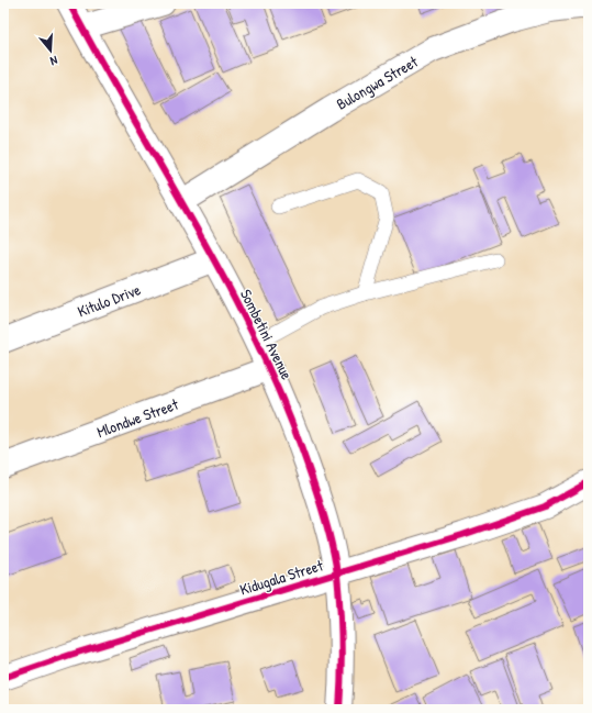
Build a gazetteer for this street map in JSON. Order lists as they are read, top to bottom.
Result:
{
  "streets": {
    "street": [
      "Bulongwa Street",
      "Kitulo Drive",
      "Sombetini Avenue",
      "Mlondwe Street",
      "Kidugala Street"
    ]
  },
  "crossings": [
    ["Bulongwa Street", "Sombetini Avenue"],
    ["Kitulo Drive", "Sombetini Avenue"],
    ["Sombetini Avenue", "Mlondwe Street"],
    ["Sombetini Avenue", "Kidugala Street"]
  ],
  "north": "bottom"
}
